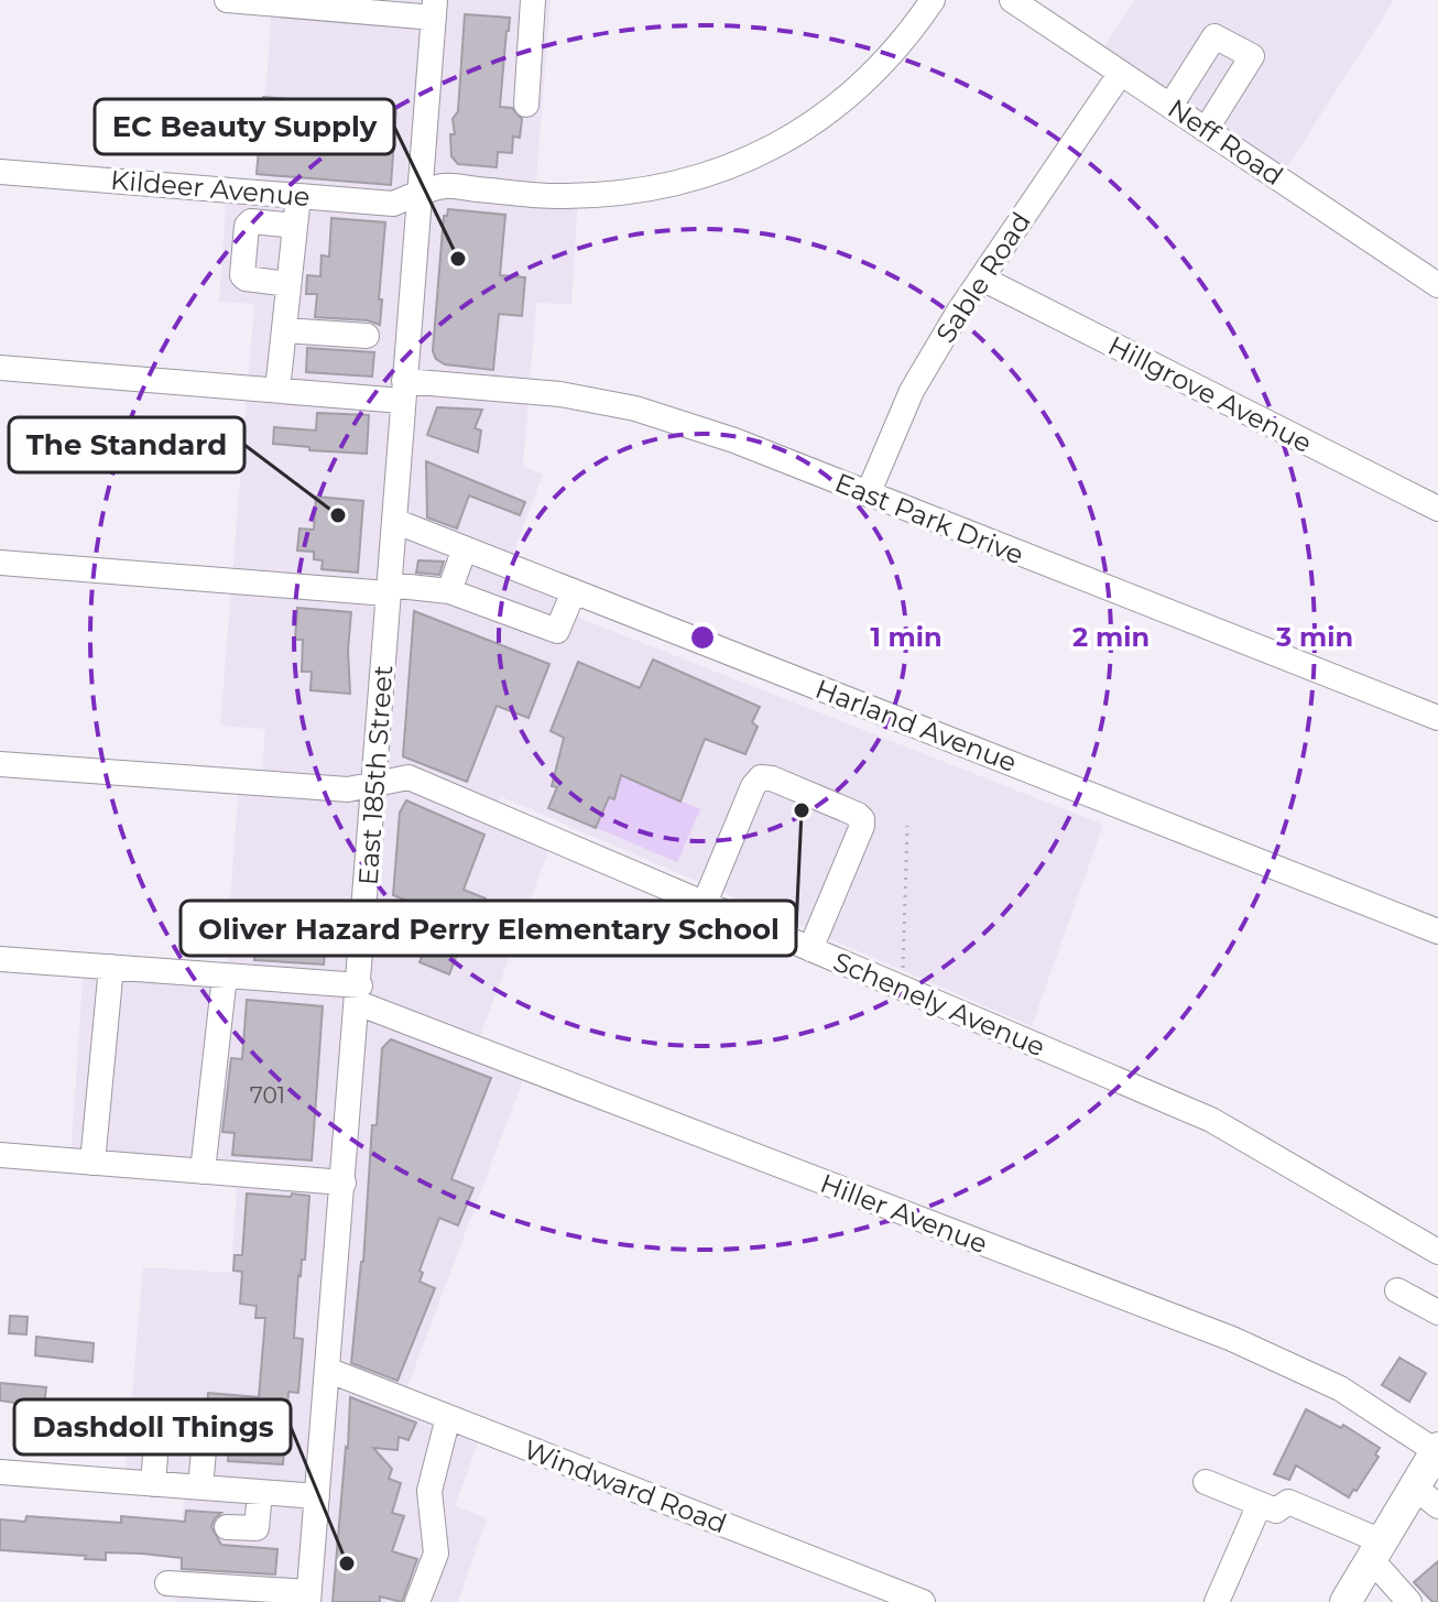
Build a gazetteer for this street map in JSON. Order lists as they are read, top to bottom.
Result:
{
  "streets": {
    "street": [
      "Neff Road",
      "Kildeer Avenue",
      "Sable Road",
      "Hillgrove Avenue",
      "East Park Drive",
      "Harland Avenue",
      "East 185th Street",
      "Schenely Avenue",
      "Hiller Avenue",
      "Windward Road"
    ]
  },
  "crossings": [
    ["Neff Road", "Sable Road"],
    ["Kildeer Avenue", "East 185th Street"],
    ["Sable Road", "Hillgrove Avenue"],
    ["Sable Road", "East Park Drive"],
    ["East Park Drive", "East 185th Street"],
    ["Harland Avenue", "East 185th Street"],
    ["East 185th Street", "Schenely Avenue"],
    ["East 185th Street", "Hiller Avenue"],
    ["East 185th Street", "Windward Road"]
  ],
  "places": [
    "EC Beauty Supply",
    "The Standard",
    "Oliver Hazard Perry Elementary School",
    "Dashdoll Things"
  ],
  "house_numbers": ["701"],
  "rings": ["1 min", "2 min", "3 min"]
}
